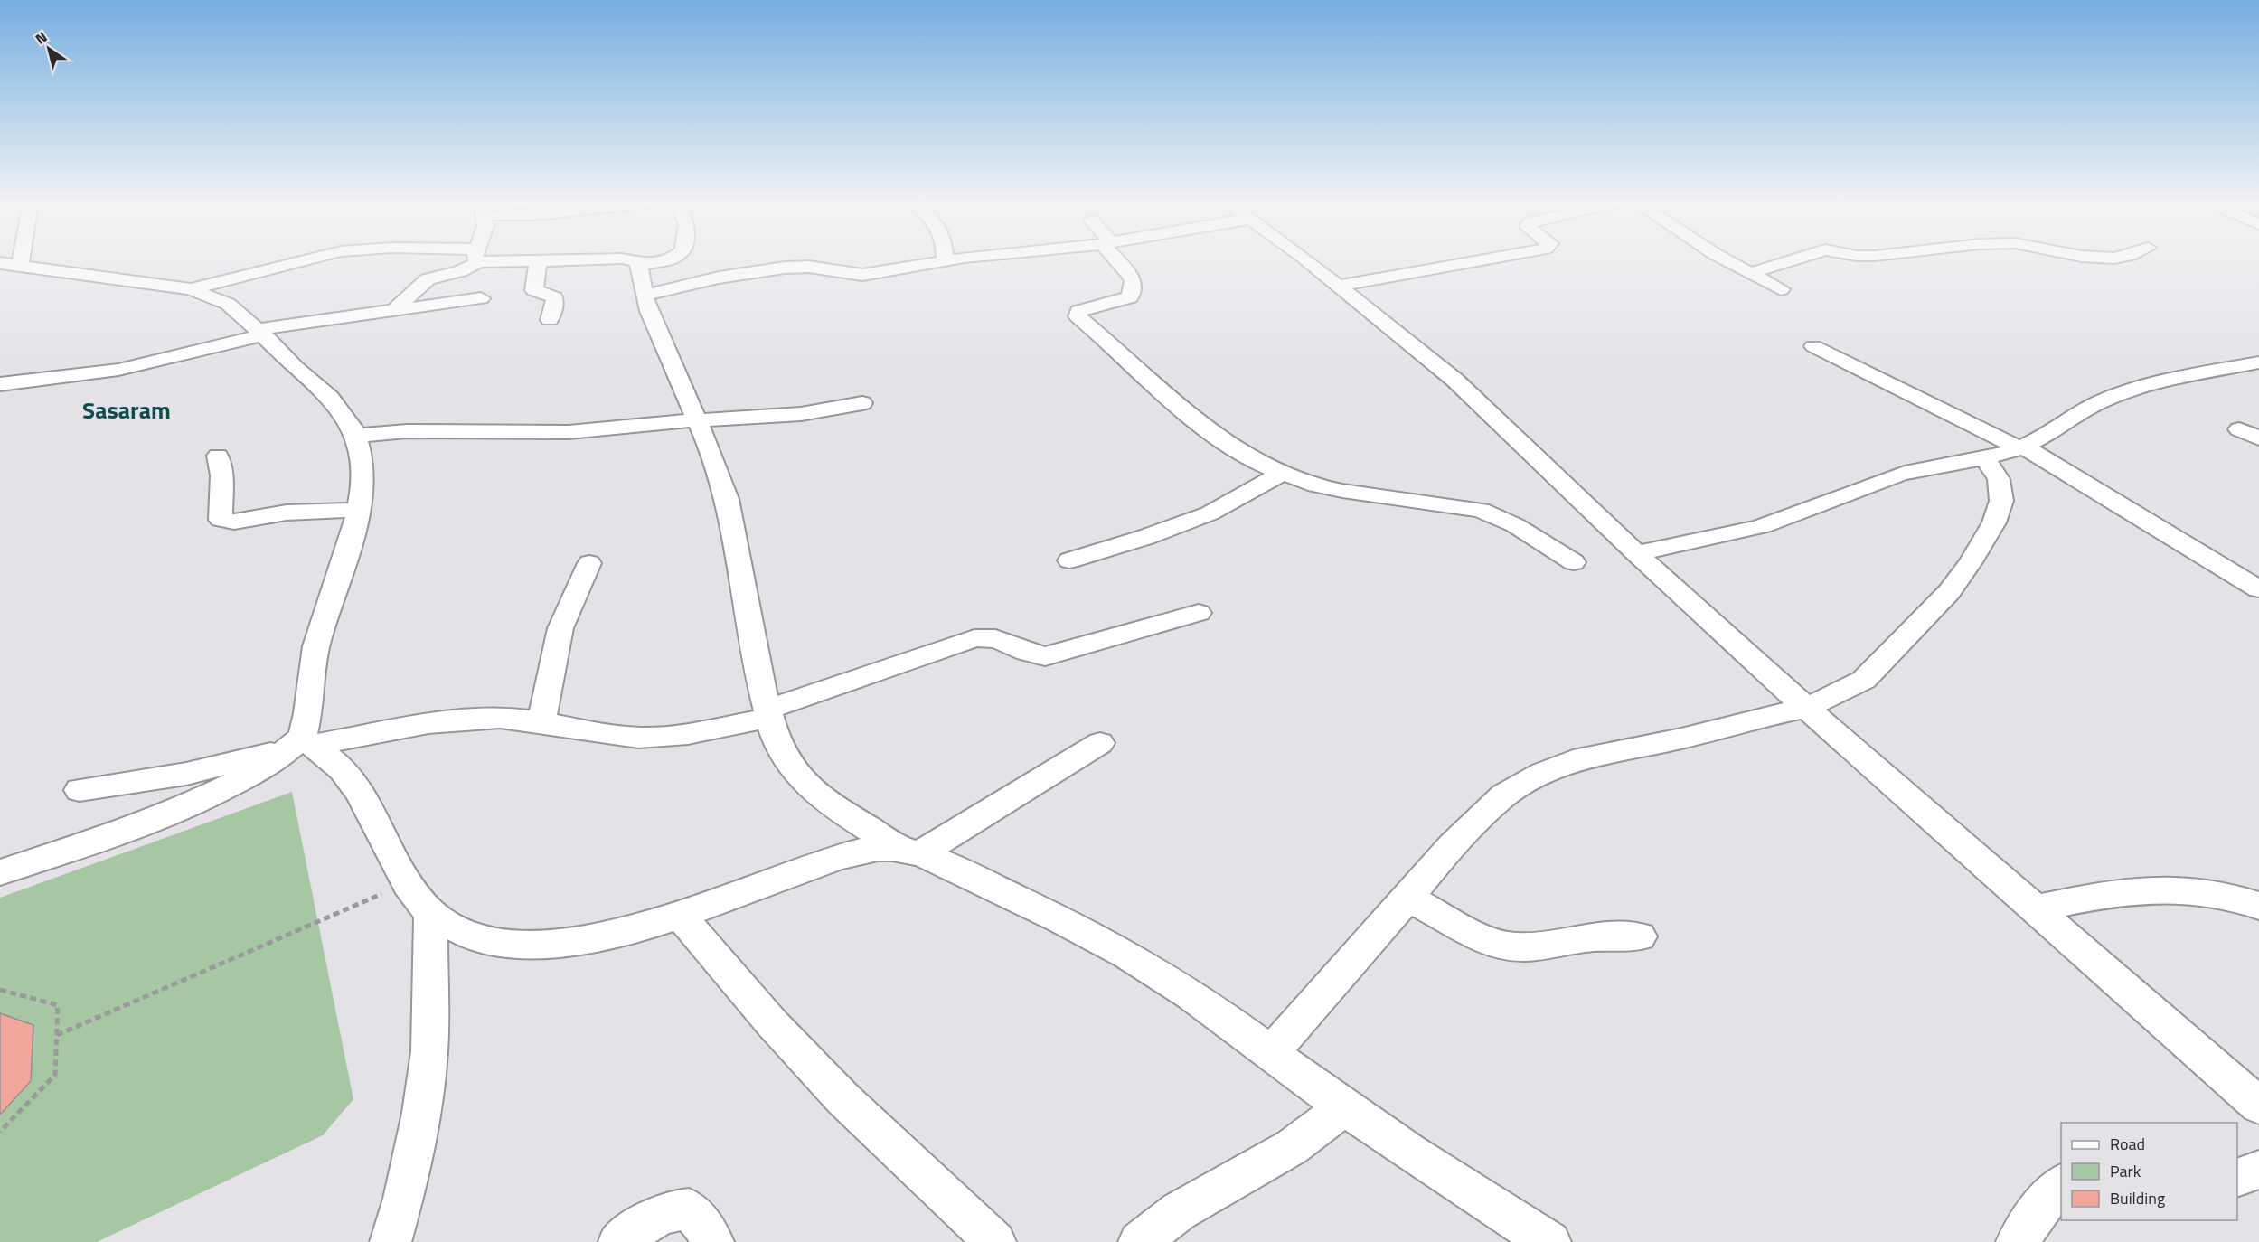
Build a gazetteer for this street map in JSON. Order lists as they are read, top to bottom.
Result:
{
  "districts": ["Sasaram"],
  "legend": ["Road", "Park", "Building"],
  "north": "top left"
}
